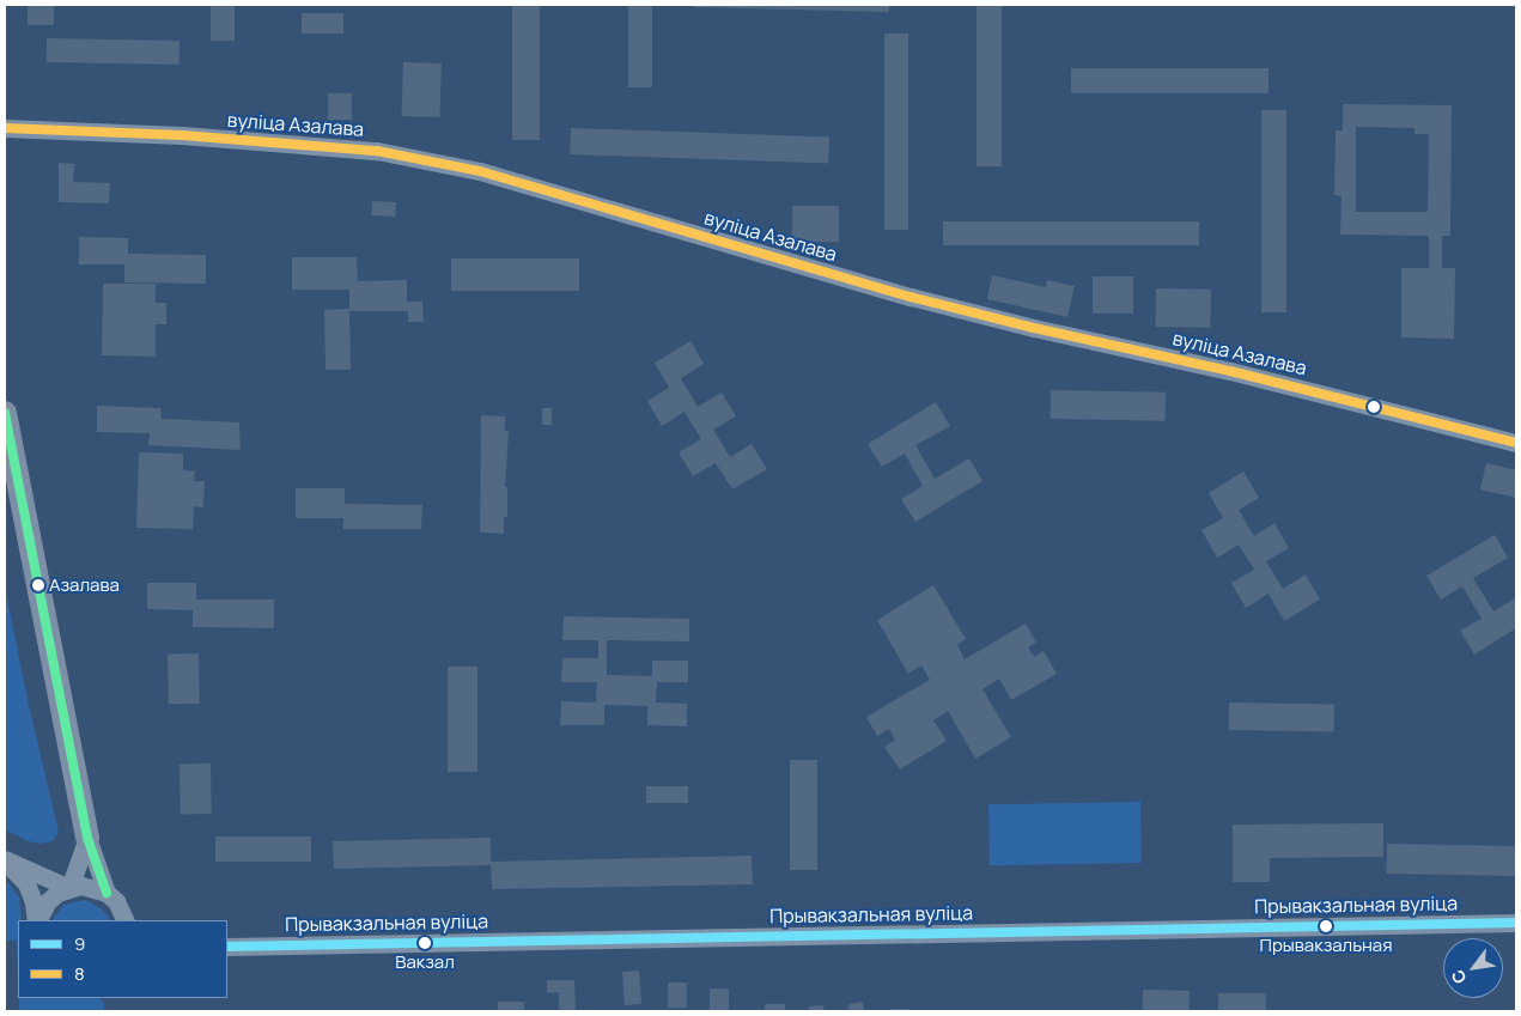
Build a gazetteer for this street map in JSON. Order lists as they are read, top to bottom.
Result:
{
  "streets": {
    "street": ["вуліца Азалава", "Прывакзальная вуліца"]
  },
  "places": ["Азалава", "Прывакзальная", "Вакзал"],
  "lines": ["transit line 8", "transit line 9"],
  "legend": ["9", "8"],
  "north": "bottom left"
}
